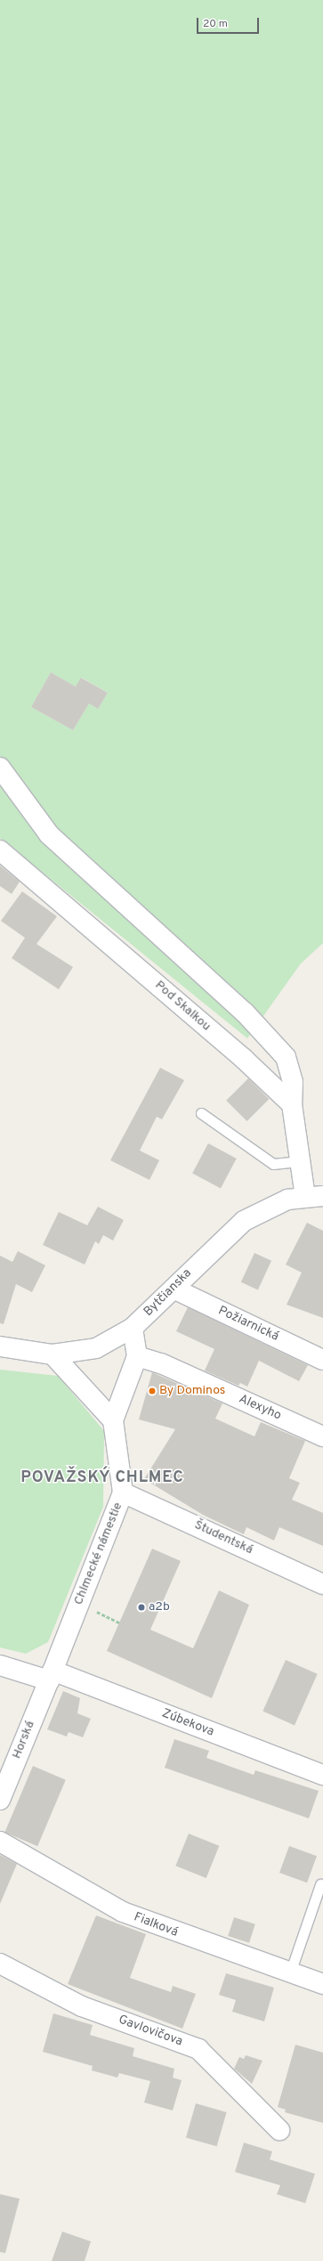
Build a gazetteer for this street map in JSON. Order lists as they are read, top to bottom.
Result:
{
  "streets": {
    "street": [
      "Pod Skalkou",
      "Bytčianska",
      "Požiarnická",
      "Alexyho",
      "Študentská",
      "Chlmecké námestie",
      "Zúbekova",
      "Horská",
      "Fialková",
      "Gavlovičova"
    ]
  },
  "crossings": [
    ["Bytčianska", "Požiarnická"],
    ["Študentská", "Chlmecké námestie"],
    ["Chlmecké námestie", "Zúbekova"],
    ["Chlmecké námestie", "Horská"],
    ["Zúbekova", "Horská"]
  ],
  "districts": ["POVAŽSKÝ CHLMEC"],
  "places": ["By Dominos", "a2b"],
  "scale_bar": "20 m"
}
